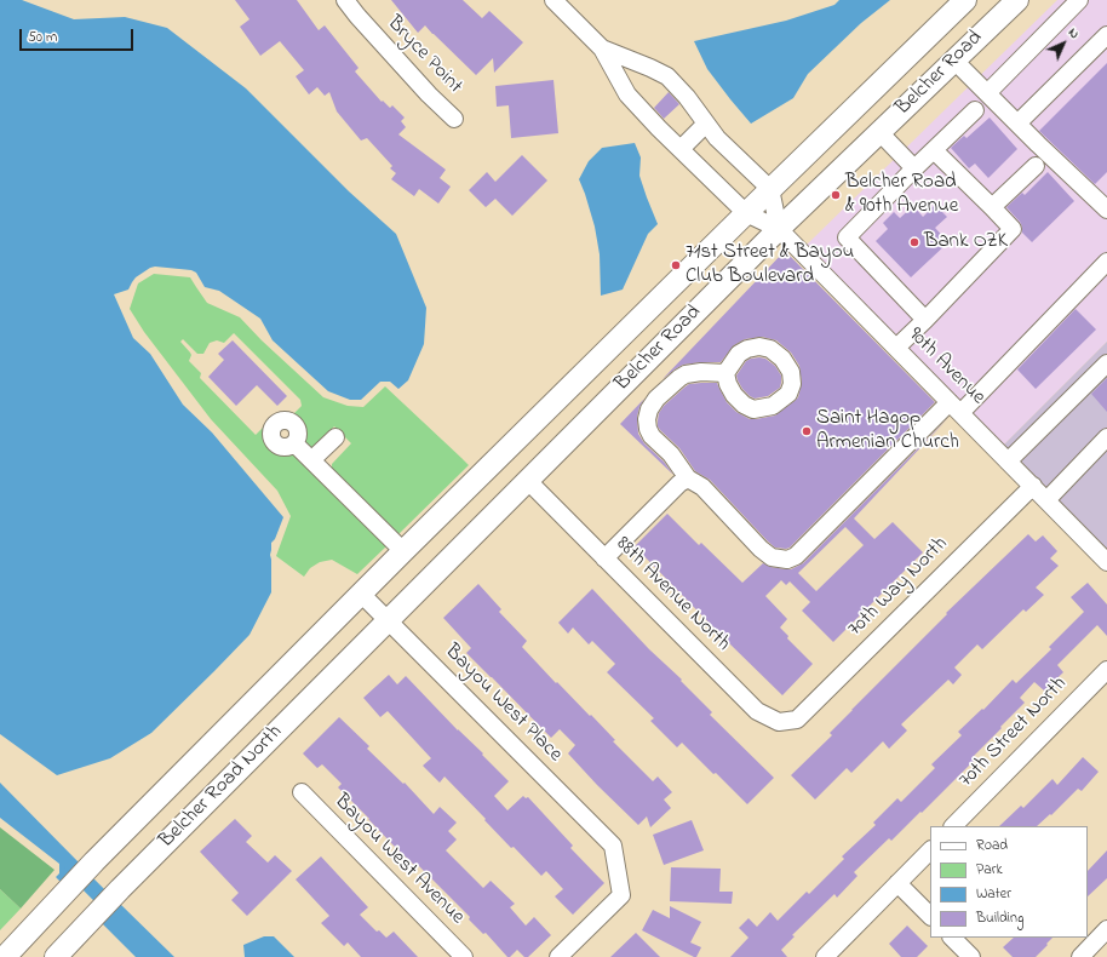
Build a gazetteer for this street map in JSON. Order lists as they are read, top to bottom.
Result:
{
  "streets": {
    "main road": ["Belcher Road", "Belcher Road North"],
    "street": [
      "Bryce Point",
      "90th Avenue",
      "70th Way North",
      "88th Avenue North",
      "Bayou West Place",
      "70th Street North",
      "Bayou West Avenue"
    ]
  },
  "crossings": [
    ["Belcher Road", "90th Avenue"],
    ["Belcher Road", "88th Avenue North"],
    ["Belcher Road", "Bayou West Place"],
    ["Belcher Road", "Belcher Road North"],
    ["90th Avenue", "70th Way North"],
    ["70th Way North", "88th Avenue North"],
    ["Bayou West Place", "Belcher Road North"]
  ],
  "places": [
    "Belcher Road & 90th Avenue",
    "Bank OZK",
    "71st Street & Bayou Club Boulevard",
    "Saint Hagop Armenian Church"
  ],
  "legend": [
    "Road",
    "Park",
    "Water",
    "Building"
  ],
  "scale_bar": "50 m",
  "north": "top right"
}
